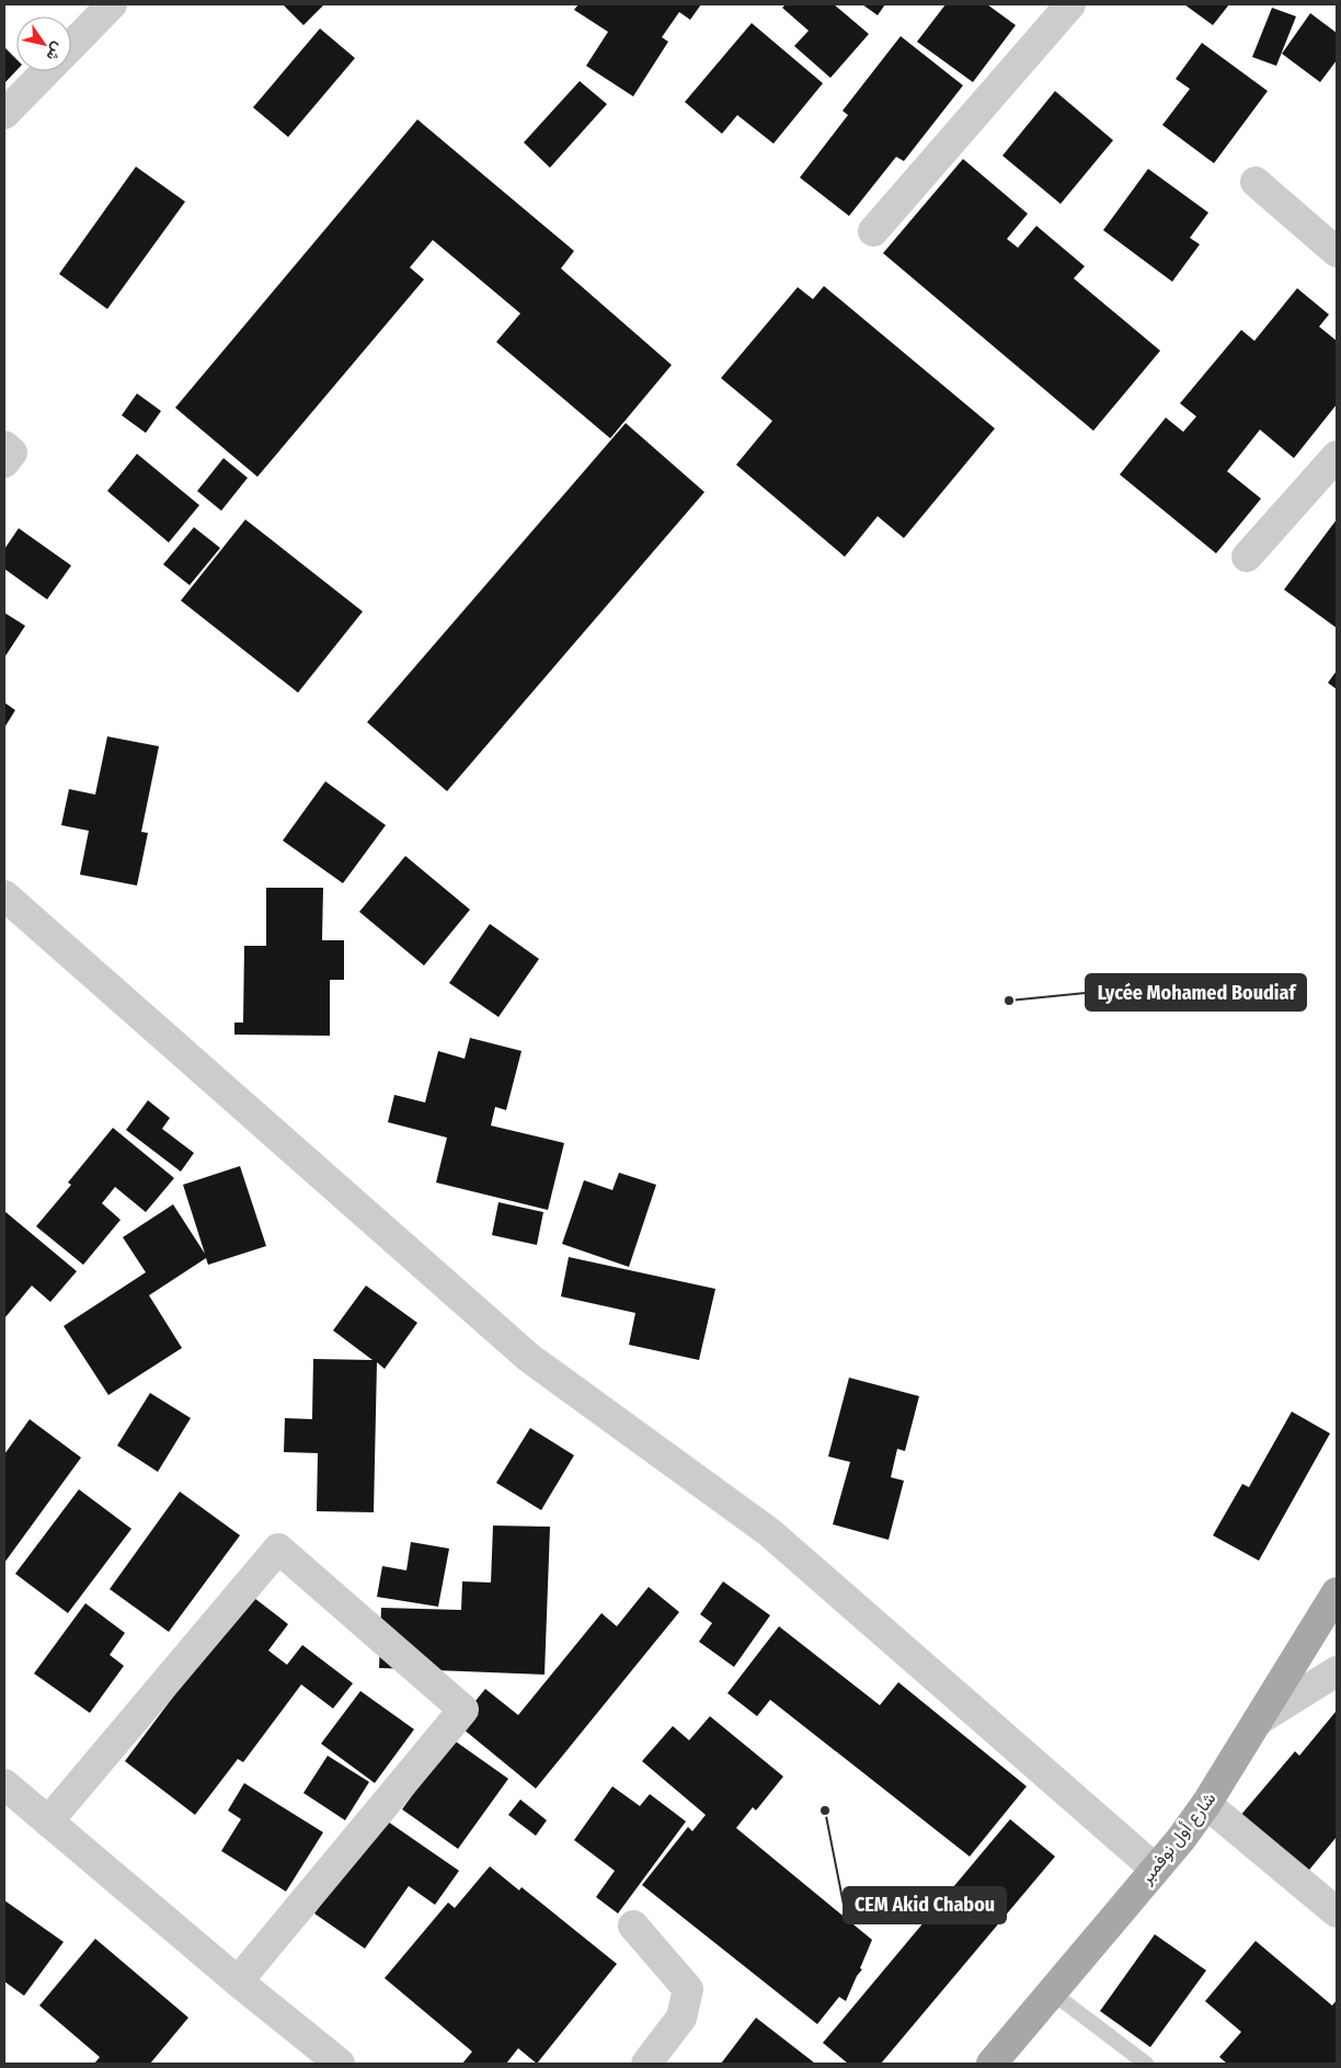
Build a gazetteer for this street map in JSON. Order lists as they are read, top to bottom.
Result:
{
  "streets": {
    "main road": ["شارع أول نوفمبر"]
  },
  "places": ["Lycée Mohamed Boudiaf", "CEM Akid Chabou"],
  "north": "bottom right"
}
